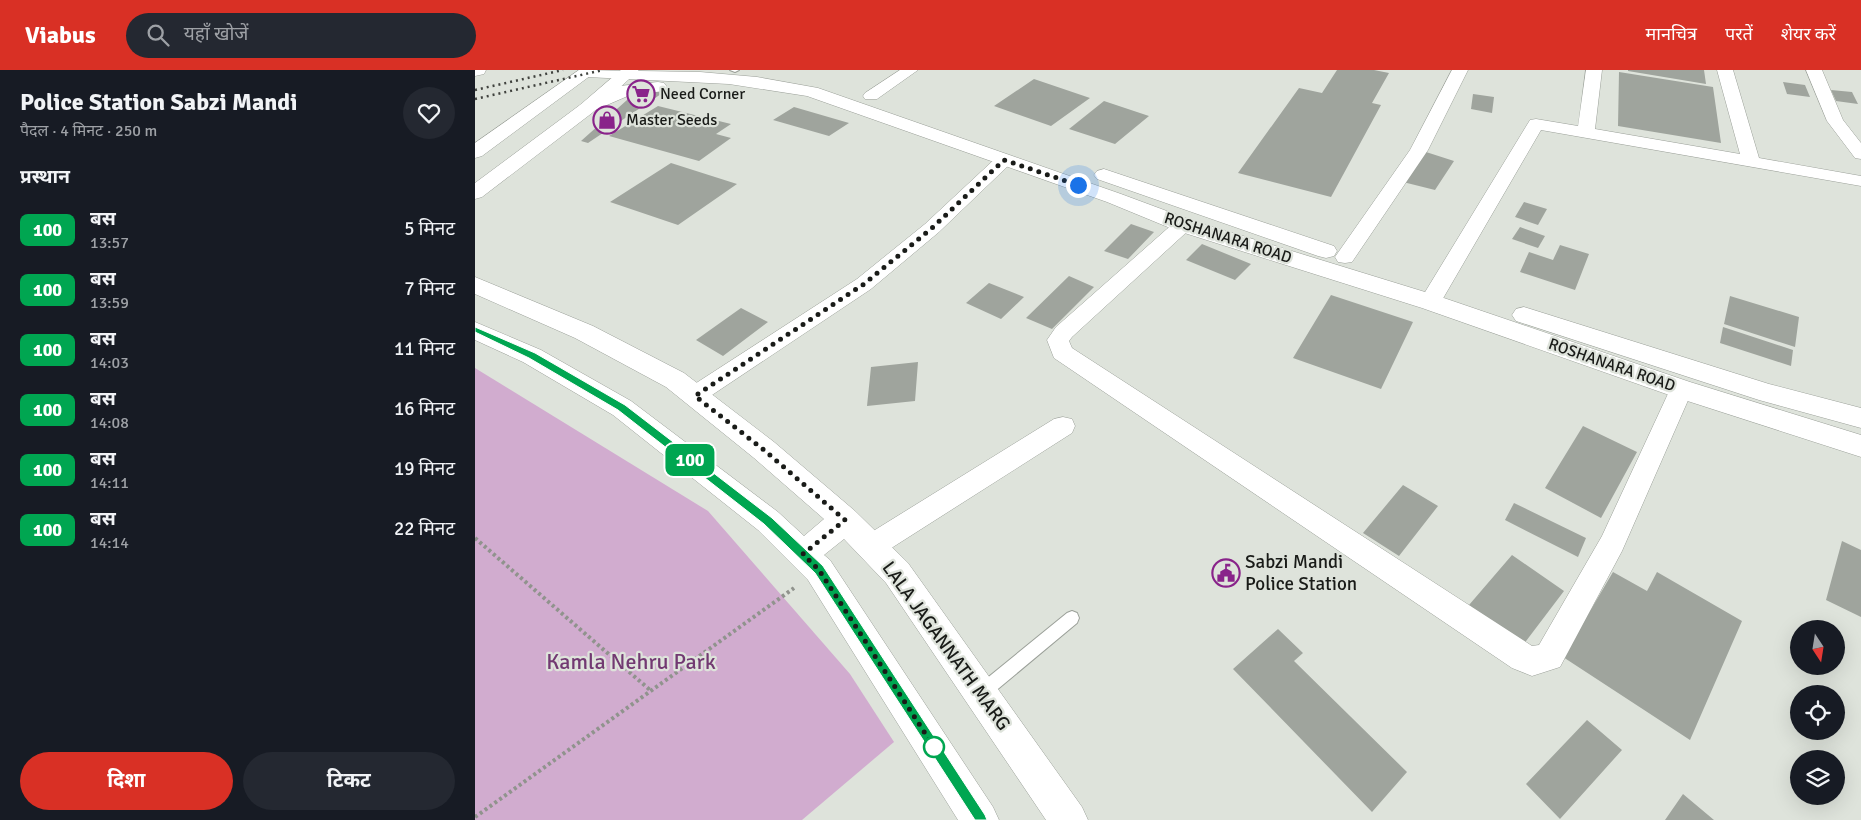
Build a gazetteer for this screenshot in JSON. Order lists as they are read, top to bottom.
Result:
{
  "streets": {
    "street": ["ROSHANARA ROAD", "LALA JAGANNATH MARG"]
  },
  "parks": ["Kamla Nehru Park"],
  "places": {
    "supermarket": ["Need Corner"],
    "shop": ["Master Seeds"],
    "public building": ["Sabzi Mandi Police Station"]
  },
  "lines": ["bus line 100"],
  "north": "bottom",
  "page": {
    "header": "Viabus",
    "search": "यहाँ खोजें",
    "nav": ["मानचित्र", "परतें", "शेयर करें"],
    "heading": [
      ["Police Station Sabzi Mandi", "पैदल · 4 मिनट · 250 m"],
      "प्रस्थान"
    ],
    "on_map": "100",
    "list": [
      {
        "mark": "100",
        "name": "बस",
        "note": "13:57",
        "value": "5 मिनट"
      },
      {
        "mark": "100",
        "name": "बस",
        "note": "13:59",
        "value": "7 मिनट"
      },
      {
        "mark": "100",
        "name": "बस",
        "note": "14:03",
        "value": "11 मिनट"
      },
      {
        "mark": "100",
        "name": "बस",
        "note": "14:08",
        "value": "16 मिनट"
      },
      {
        "mark": "100",
        "name": "बस",
        "note": "14:11",
        "value": "19 मिनट"
      },
      {
        "mark": "100",
        "name": "बस",
        "note": "14:14",
        "value": "22 मिनट"
      }
    ],
    "buttons": ["दिशा", "टिकट"]
  }
}
